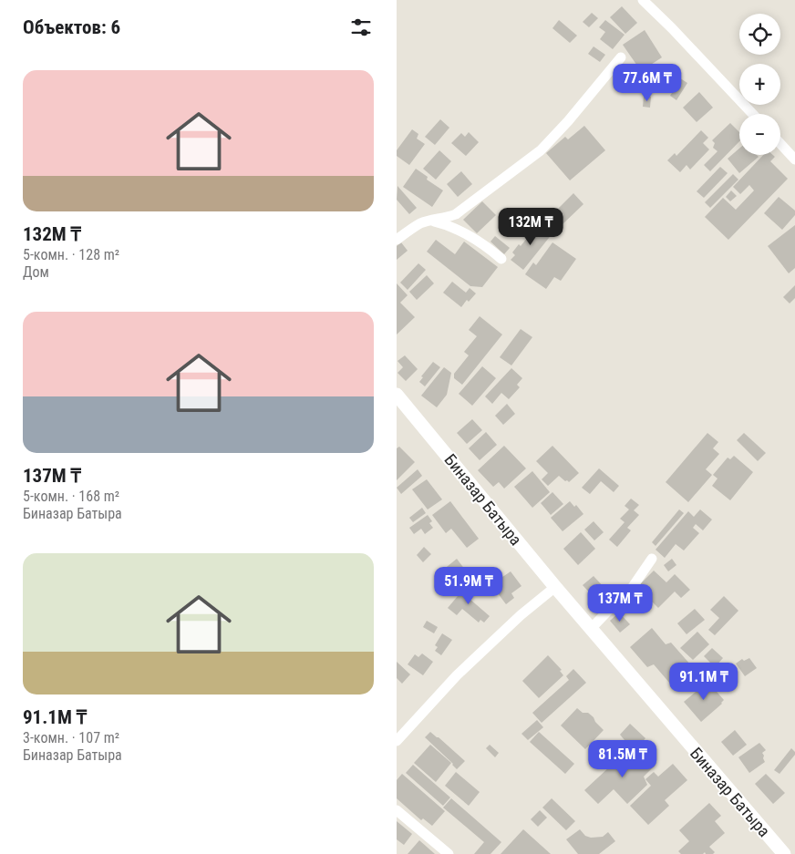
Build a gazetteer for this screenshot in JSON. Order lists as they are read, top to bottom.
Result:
{
  "streets": {
    "street": ["Биназар Батыра"]
  },
  "page": {
    "heading": "Объектов: 6",
    "map_buttons": ["+", "−"],
    "list": [
      {
        "name": "132M ₸",
        "note": "5-комн. · 128 m² · Дом"
      },
      {
        "name": "137M ₸",
        "note": "5-комн. · 168 m² · Биназар Батыра"
      },
      {
        "name": "91.1M ₸",
        "note": "3-комн. · 107 m² · Биназар Батыра"
      }
    ],
    "price": [
      "77.6M ₸",
      "132M ₸",
      "51.9M ₸",
      "137M ₸",
      "91.1M ₸",
      "81.5M ₸"
    ]
  }
}
